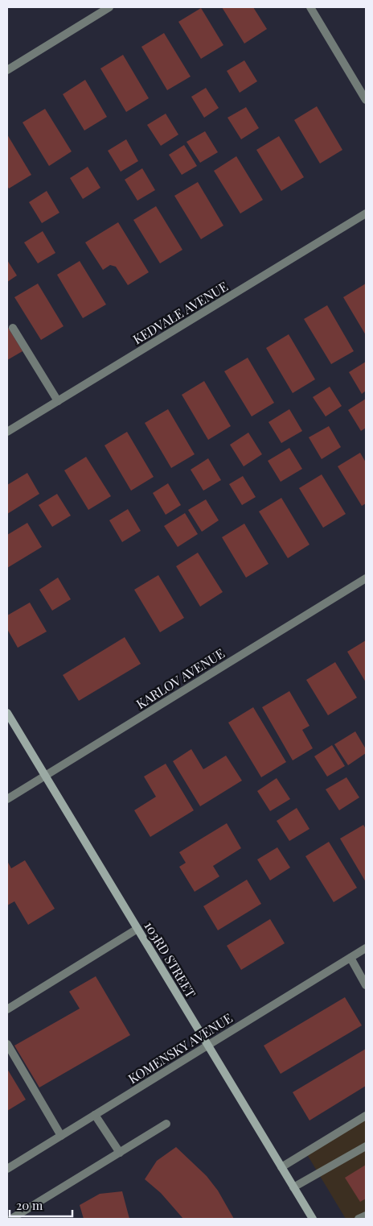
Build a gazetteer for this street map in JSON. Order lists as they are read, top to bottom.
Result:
{
  "streets": {
    "main road": ["103RD STREET"],
    "street": ["KEDVALE AVENUE", "KARLOV AVENUE", "KOMENSKY AVENUE"]
  },
  "crossings": [
    ["KARLOV AVENUE", "103RD STREET"],
    ["103RD STREET", "KOMENSKY AVENUE"]
  ],
  "scale_bar": "20 m"
}
